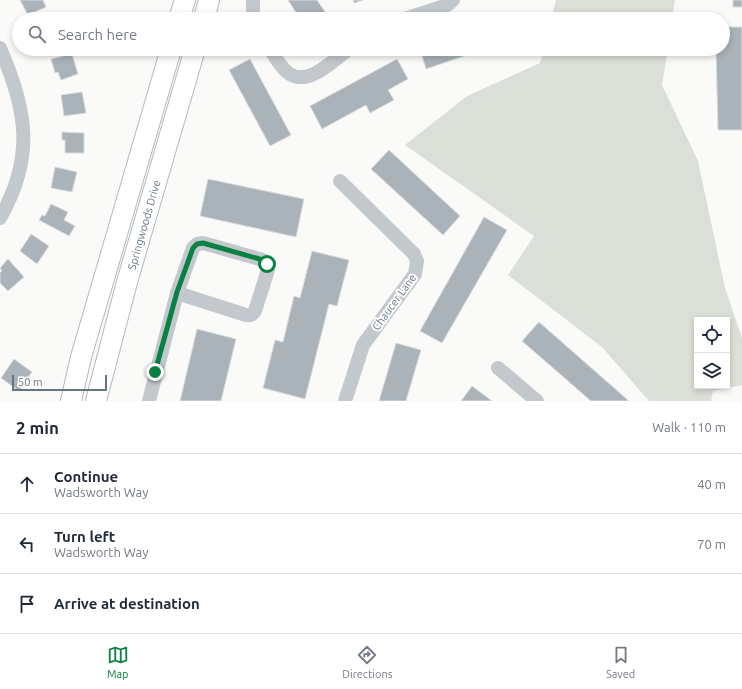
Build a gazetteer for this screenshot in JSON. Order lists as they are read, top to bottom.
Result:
{
  "streets": {
    "street": ["Springwoods Drive", "Chaucer Lane"]
  },
  "scale_bar": "50 m",
  "page": {
    "search": "Search here",
    "scale": "50 m",
    "heading": ["2 min", "Walk · 110 m"],
    "list": [
      ["Continue", "Wadsworth Way", "40 m"],
      ["Turn left", "Wadsworth Way", "70 m"],
      "Arrive at destination"
    ],
    "nav": ["Map", "Directions", "Saved"]
  }
}
